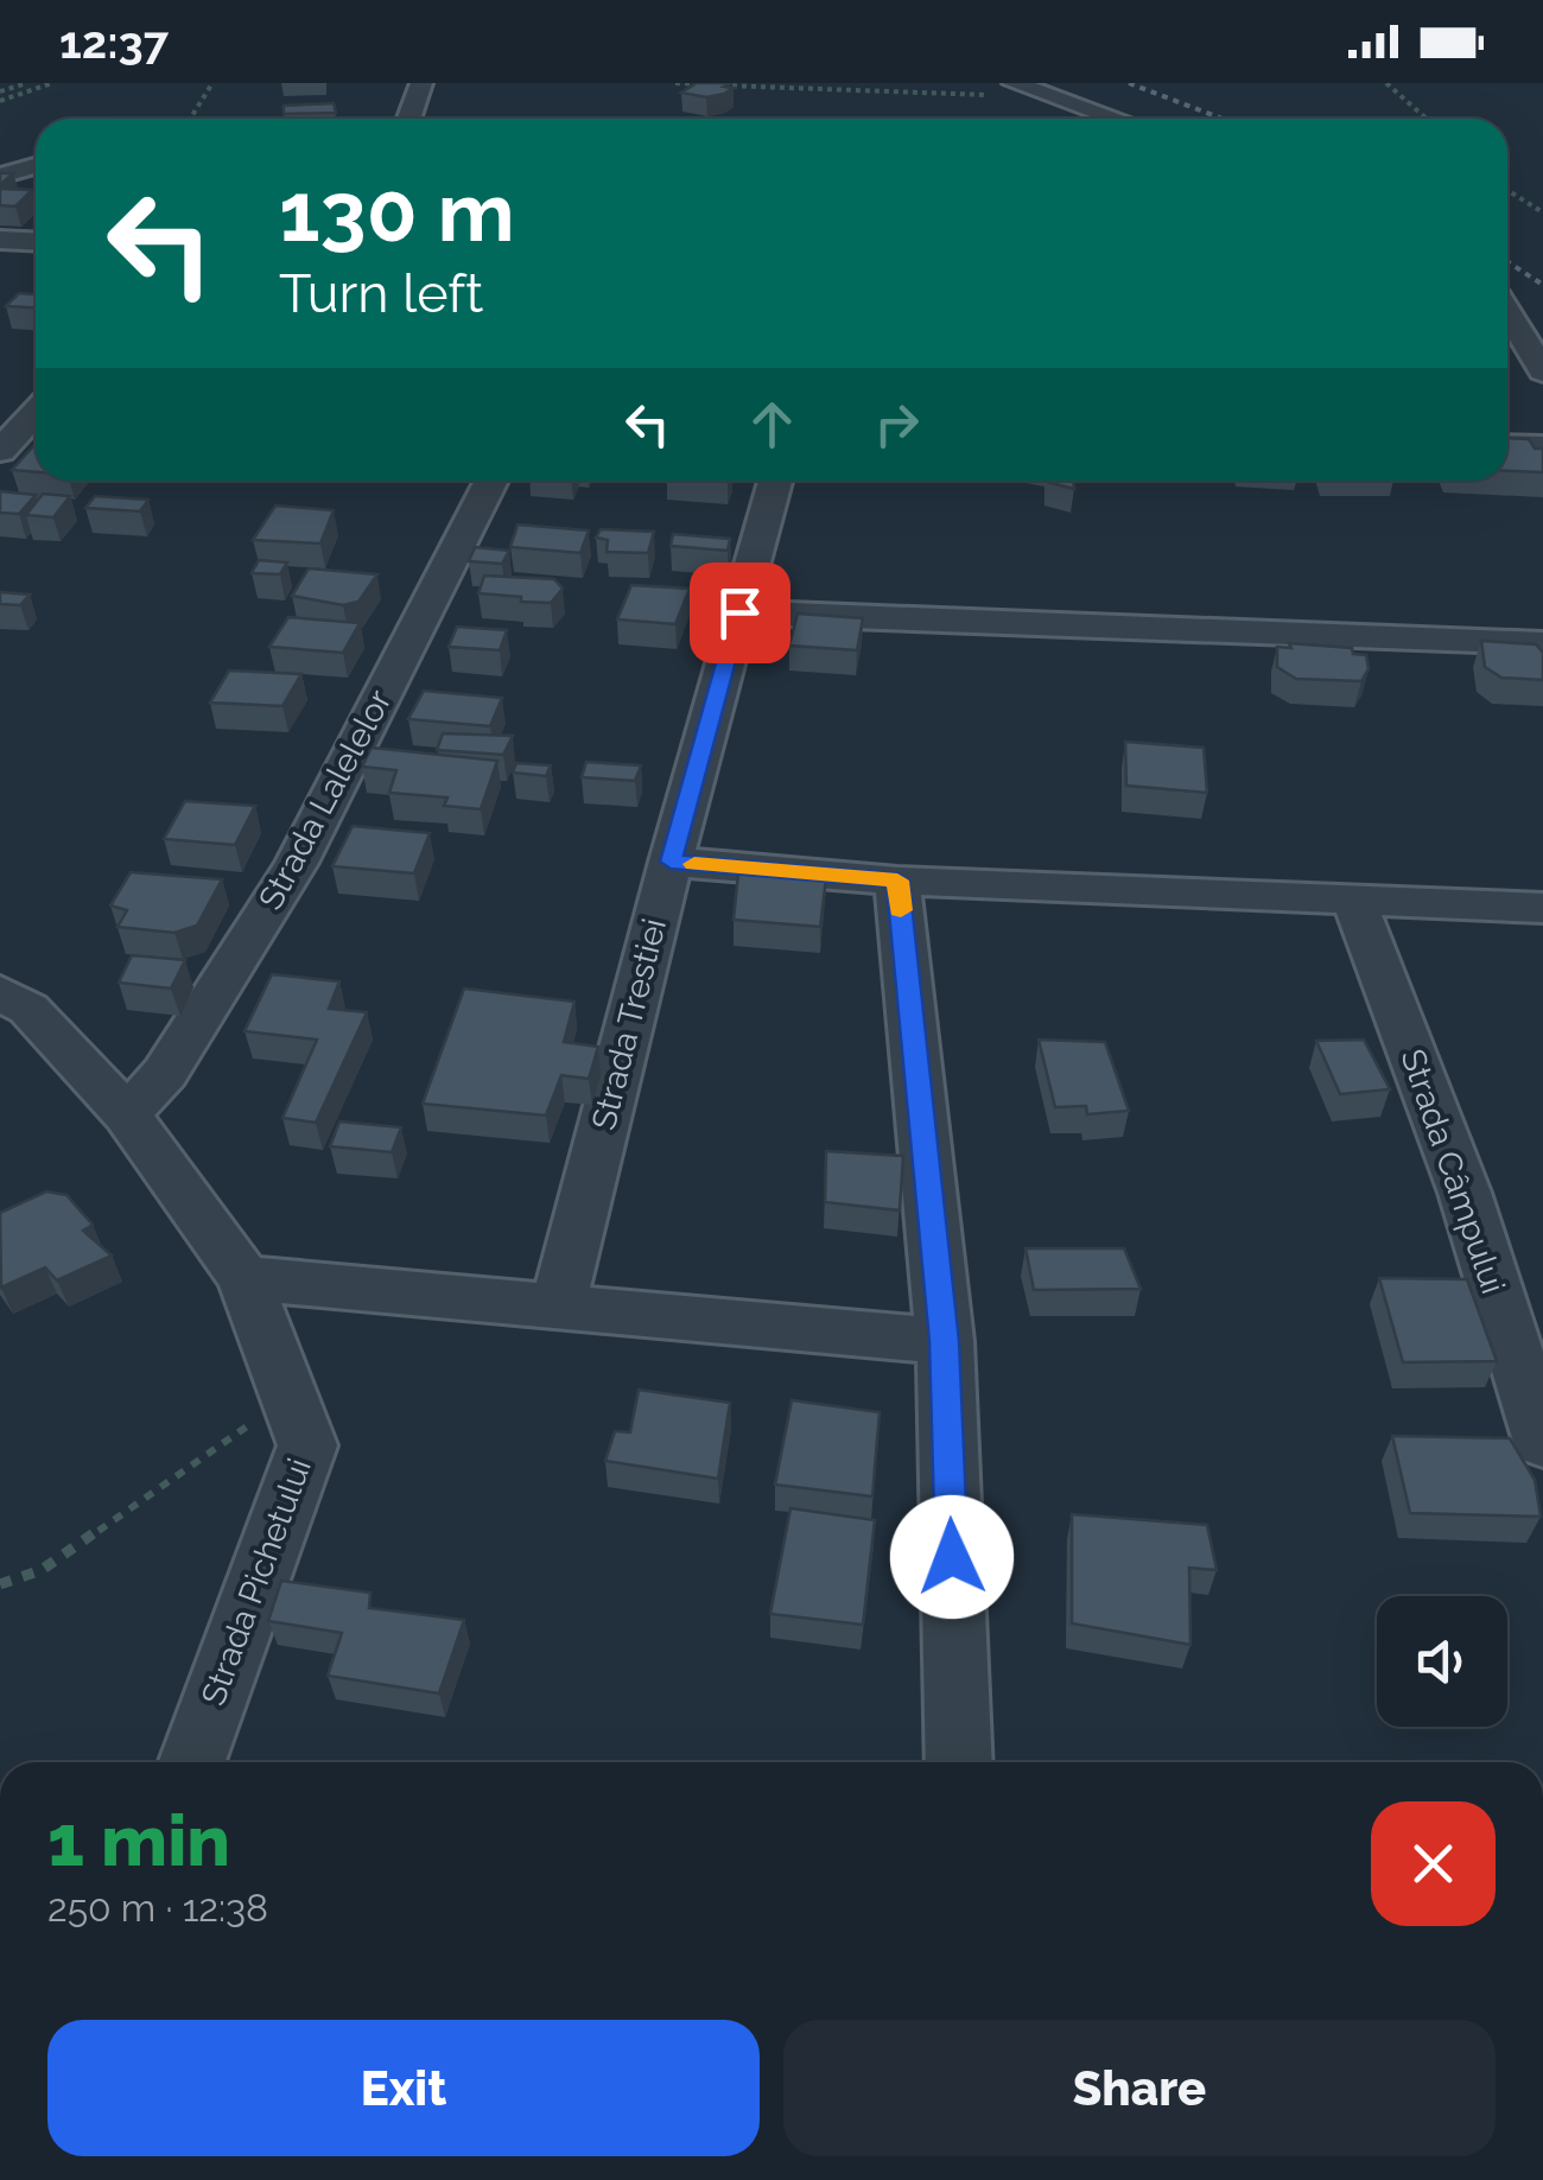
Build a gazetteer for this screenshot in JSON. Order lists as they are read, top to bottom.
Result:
{
  "streets": {
    "street": [
      "Strada Lalelelor",
      "Strada Trestiei",
      "Strada Câmpului",
      "Strada Pichetului"
    ]
  },
  "crossings": [
    ["Strada Lalelelor", "Strada Pichetului"]
  ],
  "page": {
    "status": "12:37",
    "turn": ["130 m", "Turn left"],
    "heading": ["1 min", "250 m · 12:38"],
    "buttons": ["Exit", "Share"]
  }
}
